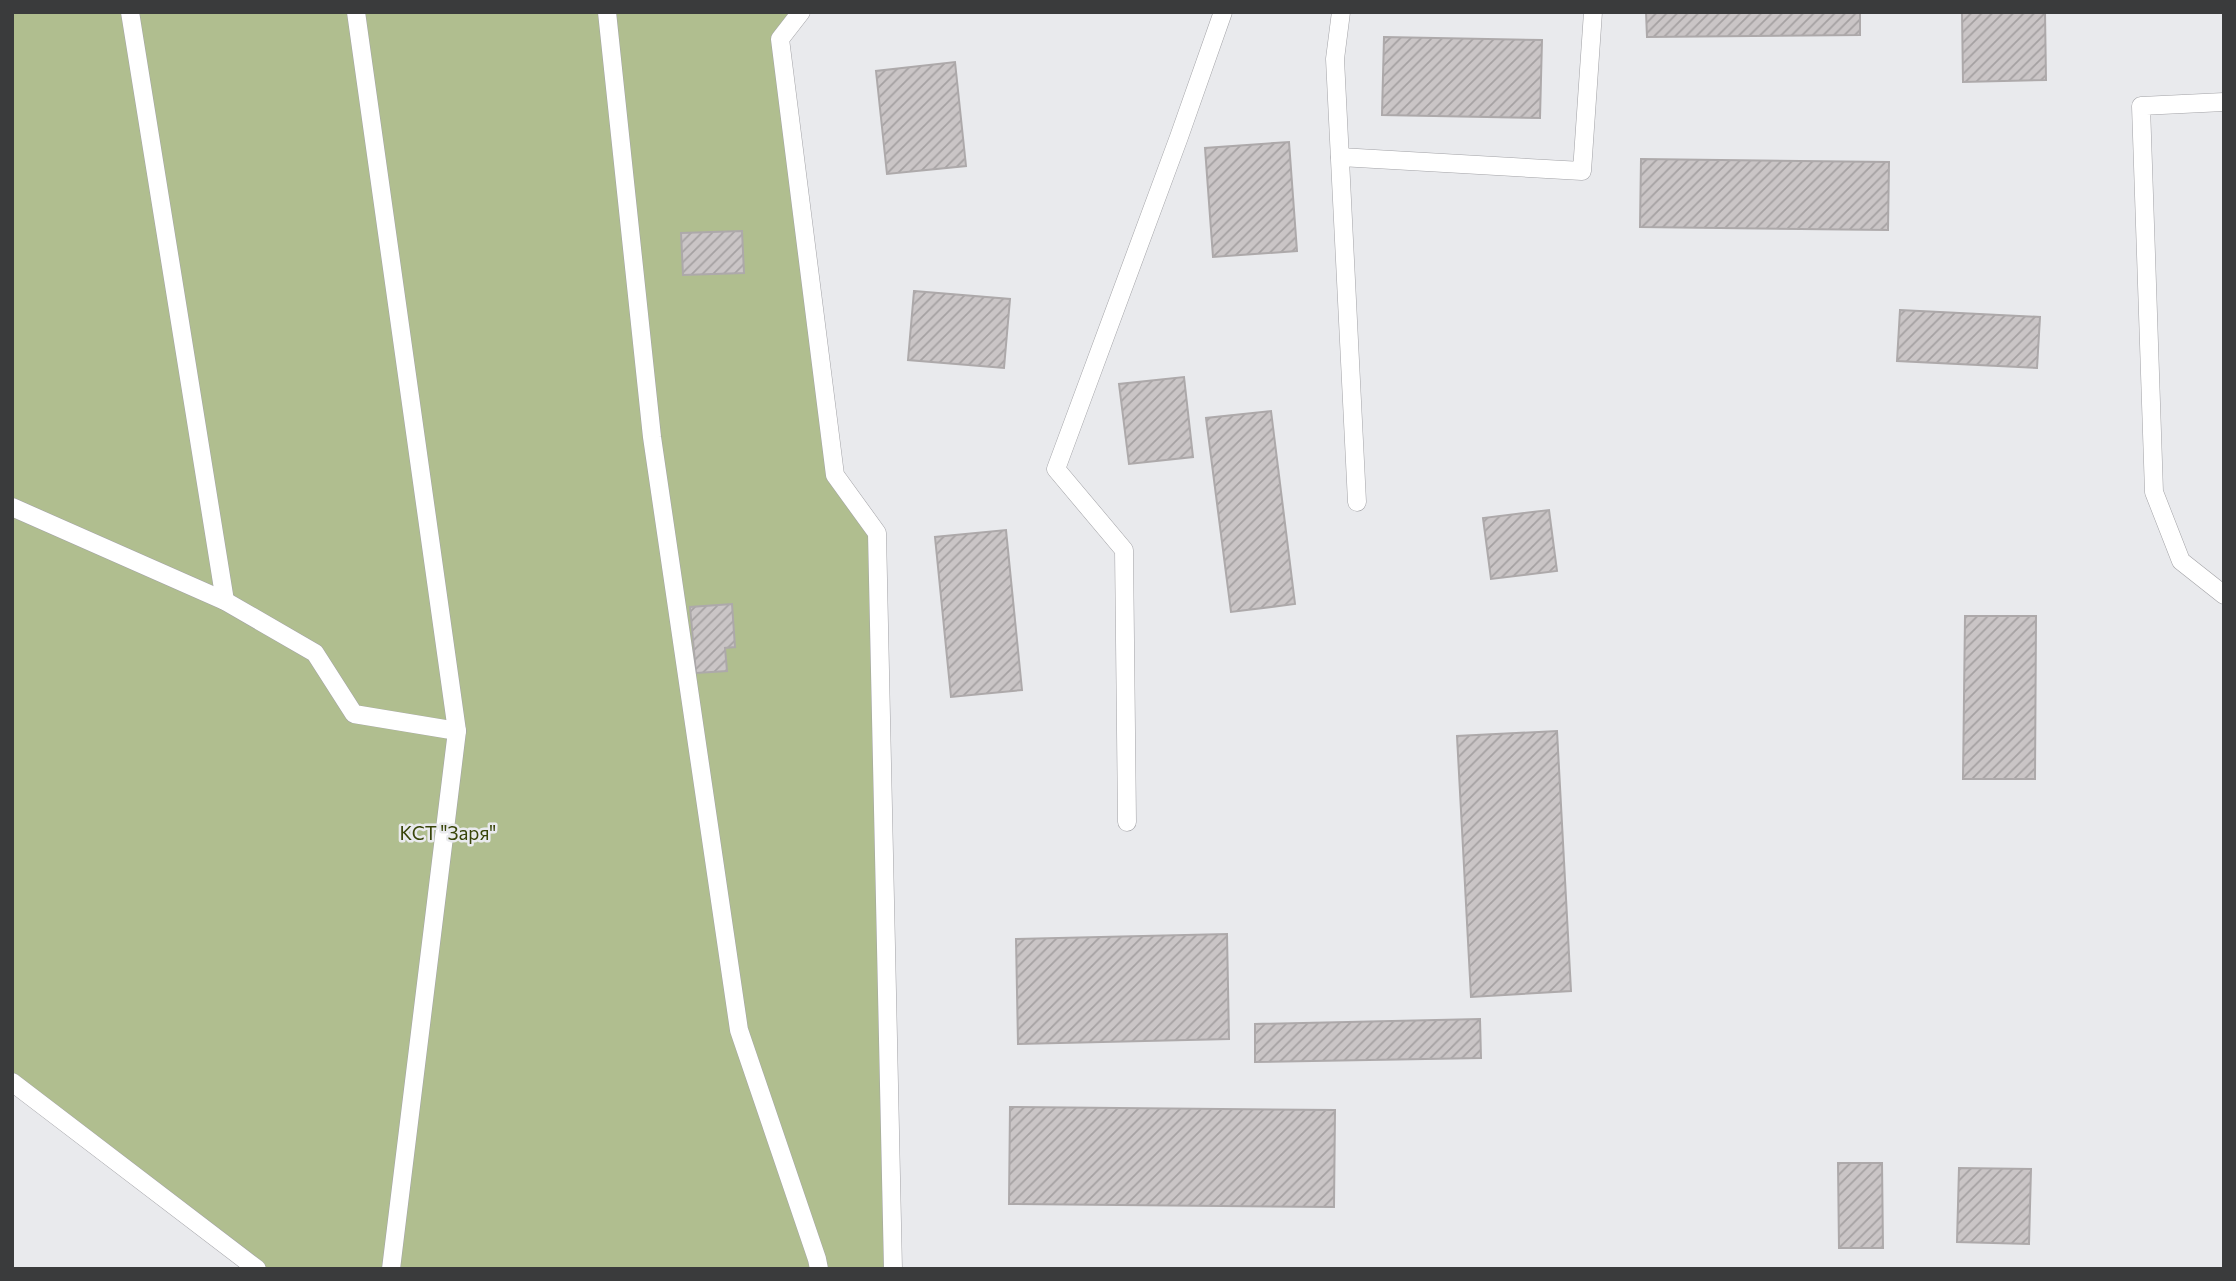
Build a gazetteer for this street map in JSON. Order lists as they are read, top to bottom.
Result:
{
  "parks": ["КСТ \"Заря\""]
}
